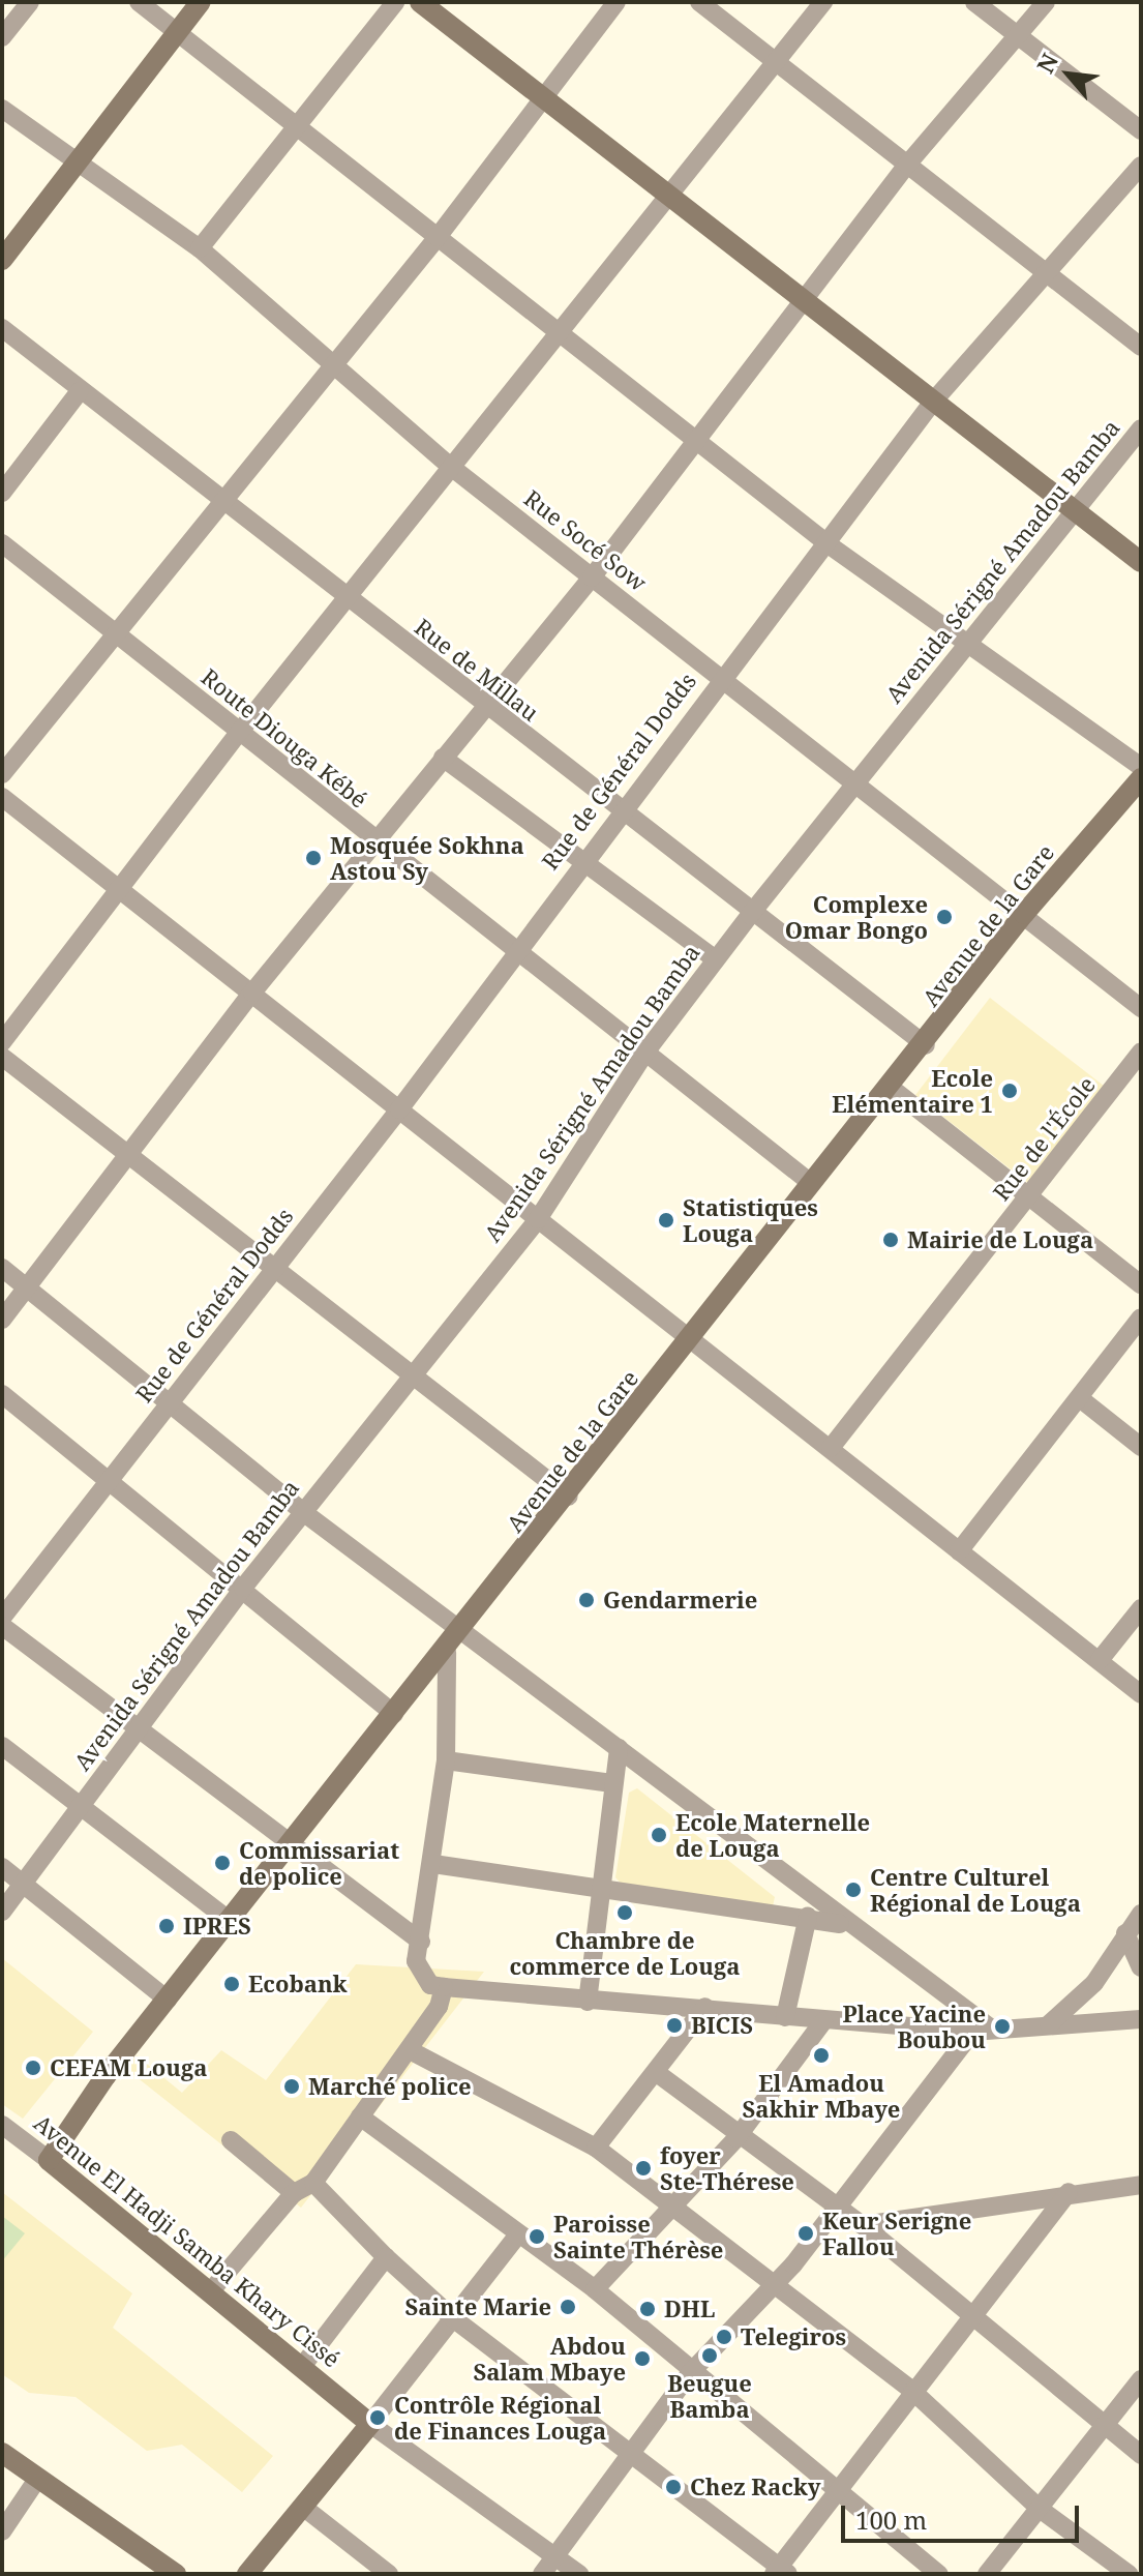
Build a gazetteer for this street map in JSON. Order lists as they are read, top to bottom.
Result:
{
  "streets": {
    "street": [
      "Rue Socé Sow",
      "Avenida Sérigné Amadou Bamba",
      "Rue de Millau",
      "Route Diouga Kébé",
      "Rue de Général Dodds",
      "Avenue de la Gare",
      "Rue de l'École",
      "Avenue El Hadji Samba Khary Cissé"
    ]
  },
  "crossings": [
    ["Rue Socé Sow", "Avenida Sérigné Amadou Bamba"],
    ["Rue Socé Sow", "Rue de Général Dodds"],
    ["Rue Socé Sow", "Avenue de la Gare"],
    ["Avenida Sérigné Amadou Bamba", "Rue de Millau"],
    ["Avenida Sérigné Amadou Bamba", "Route Diouga Kébé"],
    ["Rue de Millau", "Rue de Général Dodds"],
    ["Rue de Millau", "Avenue de la Gare"],
    ["Route Diouga Kébé", "Rue de Général Dodds"],
    ["Route Diouga Kébé", "Avenue de la Gare"],
    ["Avenue de la Gare", "Avenue El Hadji Samba Khary Cissé"]
  ],
  "places": [
    "Mosquée Sokhna Astou Sy",
    "Complexe Omar Bongo",
    "Ecole Elémentaire 1",
    "Statistiques Louga",
    "Mairie de Louga",
    "Gendarmerie",
    "Ecole Maternelle de Louga",
    "Commissariat de police",
    "Centre Culturel Régional de Louga",
    "Chambre de commerce de Louga",
    "IPRES",
    "Ecobank",
    "BICIS",
    "Place Yacine Boubou",
    "El Amadou Sakhir Mbaye",
    "CEFAM Louga",
    "Marché police",
    "foyer Ste-Thérese",
    "Keur Serigne Fallou",
    "Paroisse Sainte Thérèse",
    "Sainte Marie",
    "DHL",
    "Telegiros",
    "Beugue Bamba",
    "Abdou Salam Mbaye",
    "Contrôle Régional de Finances Louga",
    "Chez Racky"
  ],
  "scale_bar": "100 m",
  "north": "top left"
}
